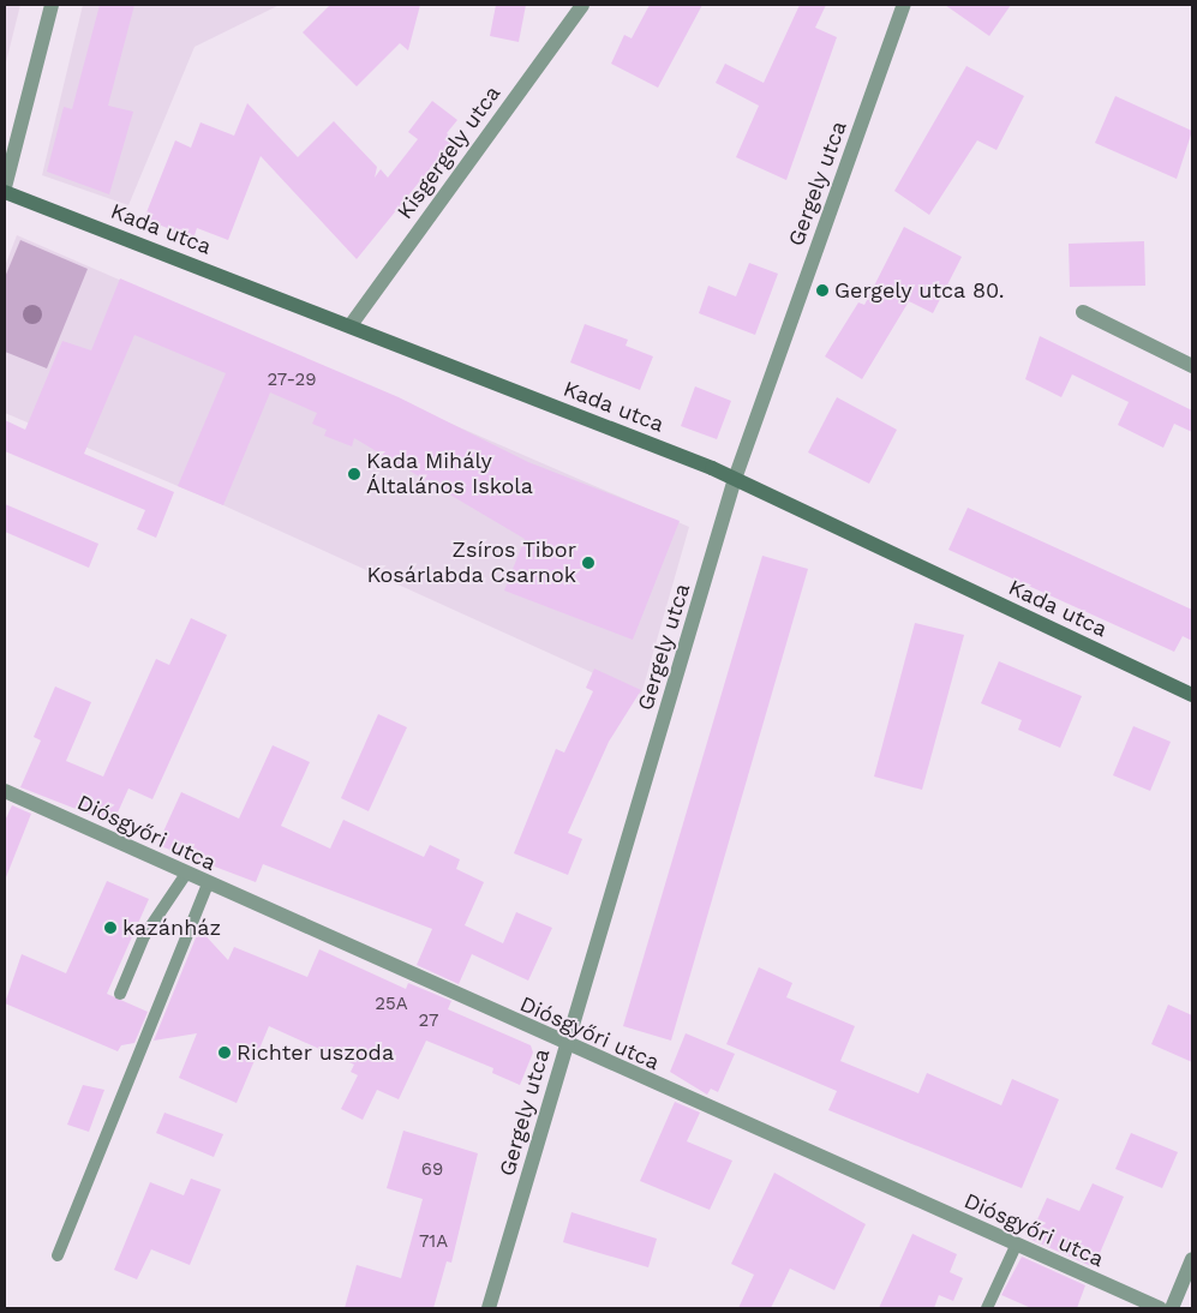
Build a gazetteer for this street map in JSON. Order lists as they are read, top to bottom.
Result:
{
  "streets": {
    "street": [
      "Kisgergely utca",
      "Gergely utca",
      "Kada utca",
      "Diósgyőri utca"
    ]
  },
  "crossings": [
    ["Kisgergely utca", "Kada utca"],
    ["Gergely utca", "Kada utca"],
    ["Gergely utca", "Diósgyőri utca"]
  ],
  "places": [
    "Gergely utca 80.",
    "Kada Mihály Általános Iskola",
    "Zsíros Tibor Kosárlabda Csarnok",
    "kazánház",
    "Richter uszoda"
  ],
  "house_numbers": [
    "27-29",
    "25A",
    "27",
    "69",
    "71A"
  ]
}
